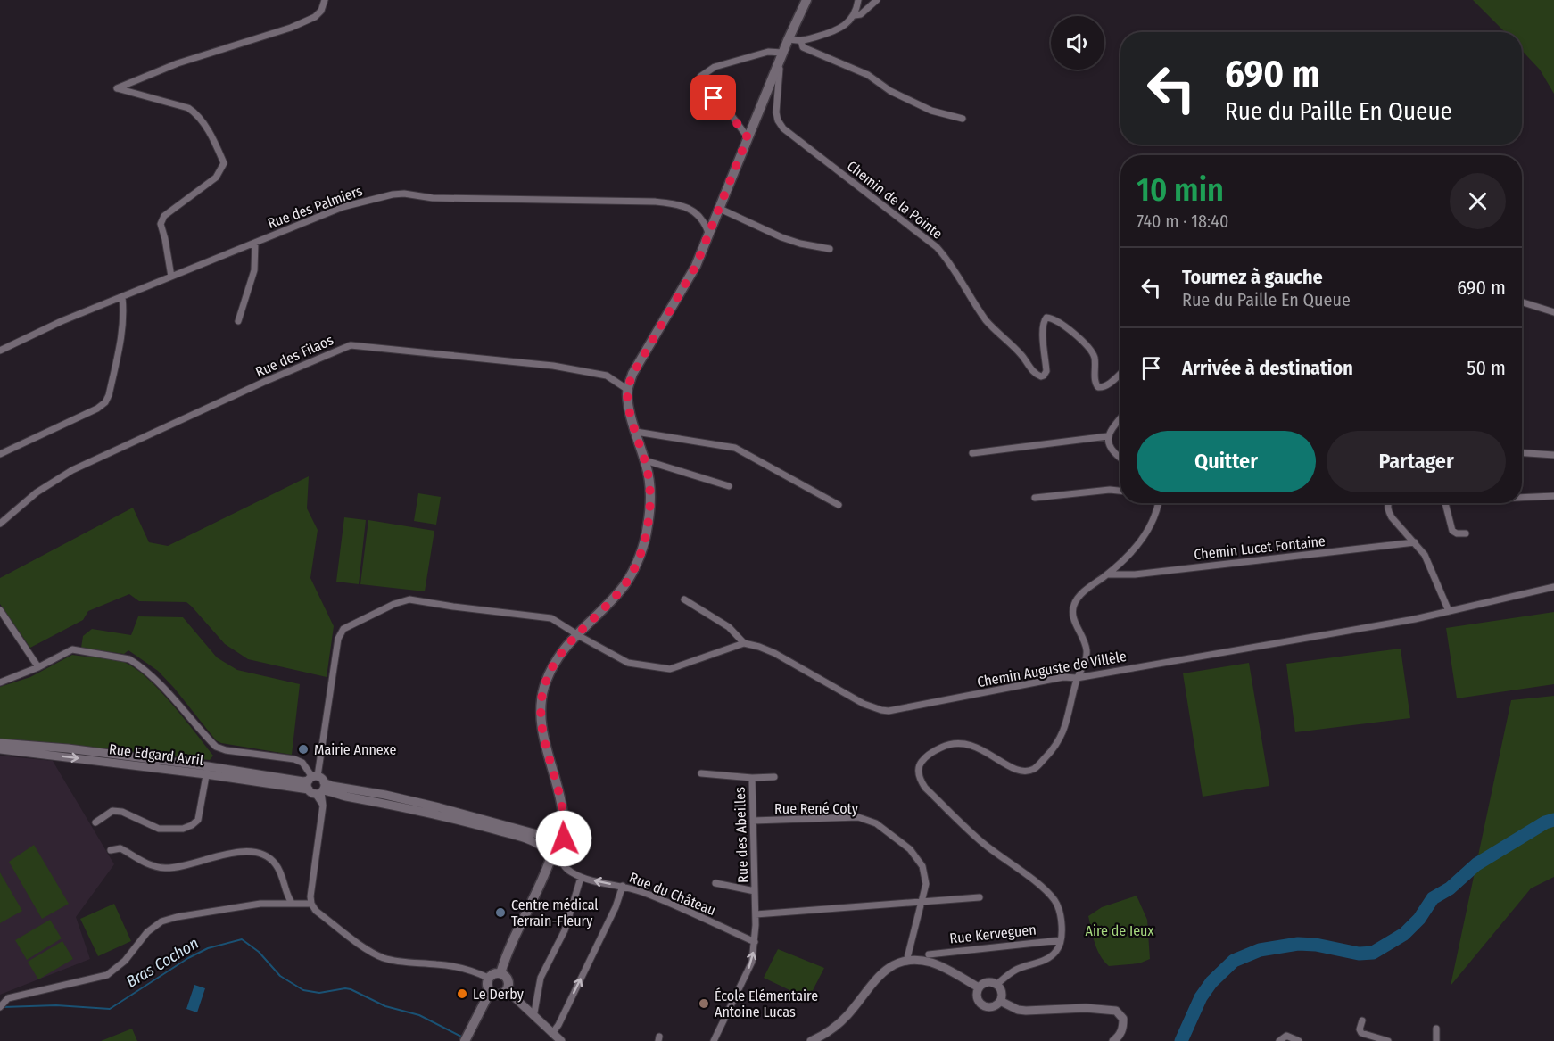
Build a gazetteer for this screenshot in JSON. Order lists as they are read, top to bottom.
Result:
{
  "streets": {
    "street": [
      "Chemin de la Pointe",
      "Rue des Palmiers",
      "Rue des Filaos",
      "Chemin Lucet Fontaine",
      "Chemin Auguste de Villèle",
      "Rue Edgard Avril",
      "Rue René Coty",
      "Rue des Abeilles",
      "Rue du Château",
      "Rue Kerveguen"
    ]
  },
  "crossings": [
    ["Rue René Coty", "Rue des Abeilles"],
    ["Rue des Abeilles", "Rue du Château"]
  ],
  "water": ["Bras Cochon"],
  "parks": ["Aire de Ieux"],
  "places": [
    "Mairie Annexe",
    "Centre médical Terrain-Fleury",
    "Le Derby",
    "École Elémentaire Antoine Lucas"
  ],
  "page": {
    "turn": ["690 m", "Rue du Paille En Queue"],
    "heading": ["10 min", "740 m · 18:40"],
    "list": [
      {
        "name": "Tournez à gauche",
        "note": "Rue du Paille En Queue",
        "value": "690 m"
      },
      {
        "name": "Arrivée à destination",
        "value": "50 m"
      }
    ],
    "buttons": ["Quitter", "Partager"]
  }
}
